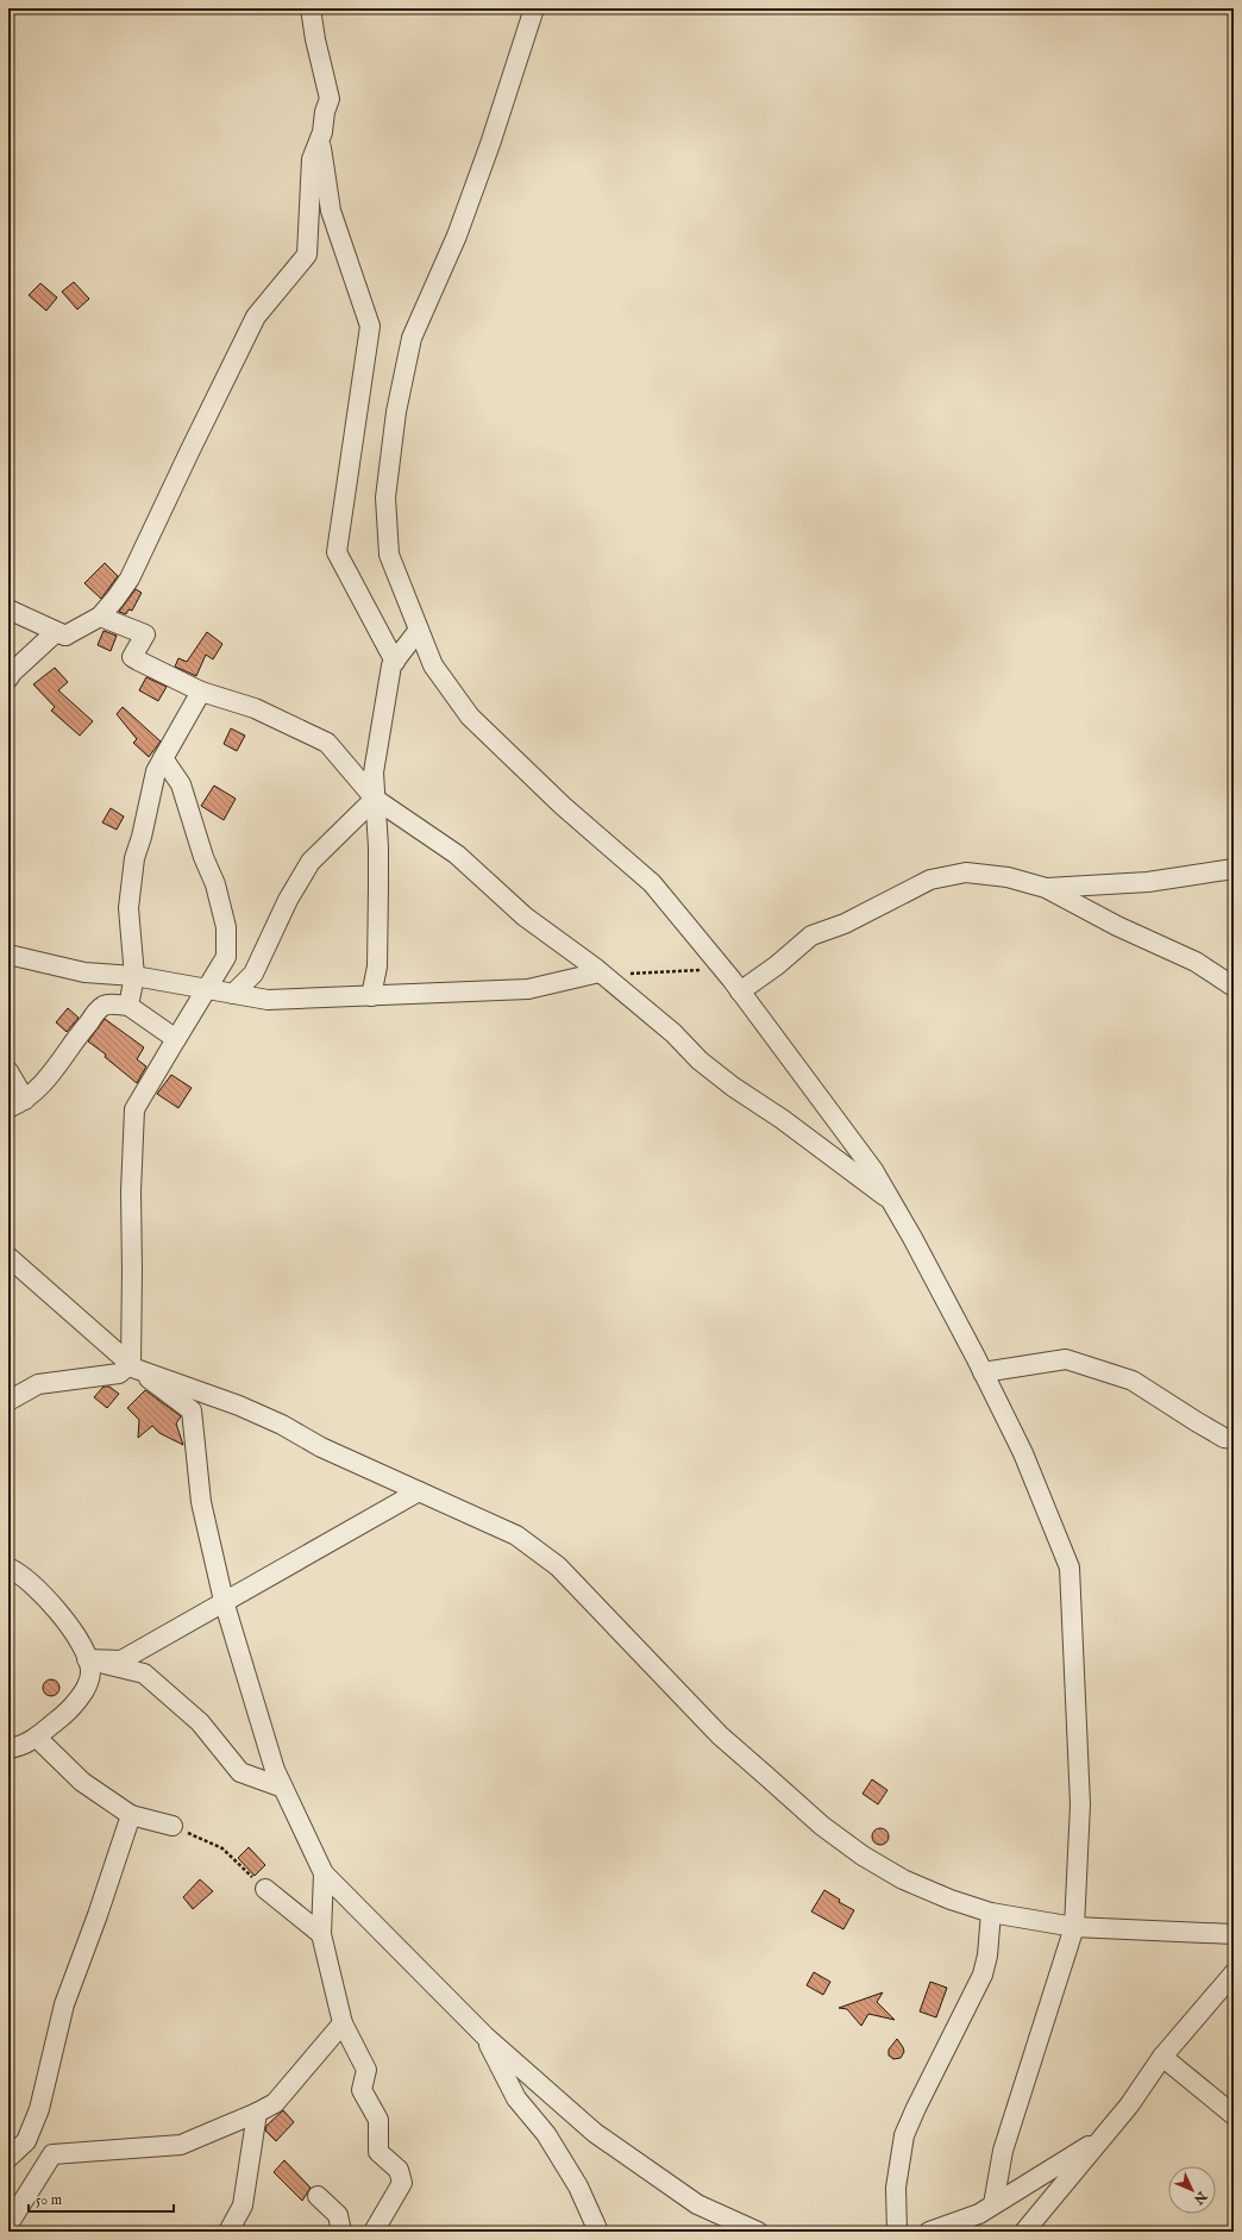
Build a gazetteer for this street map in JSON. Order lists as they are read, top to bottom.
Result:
{
  "scale_bar": "50 m",
  "north": "bottom right"
}
